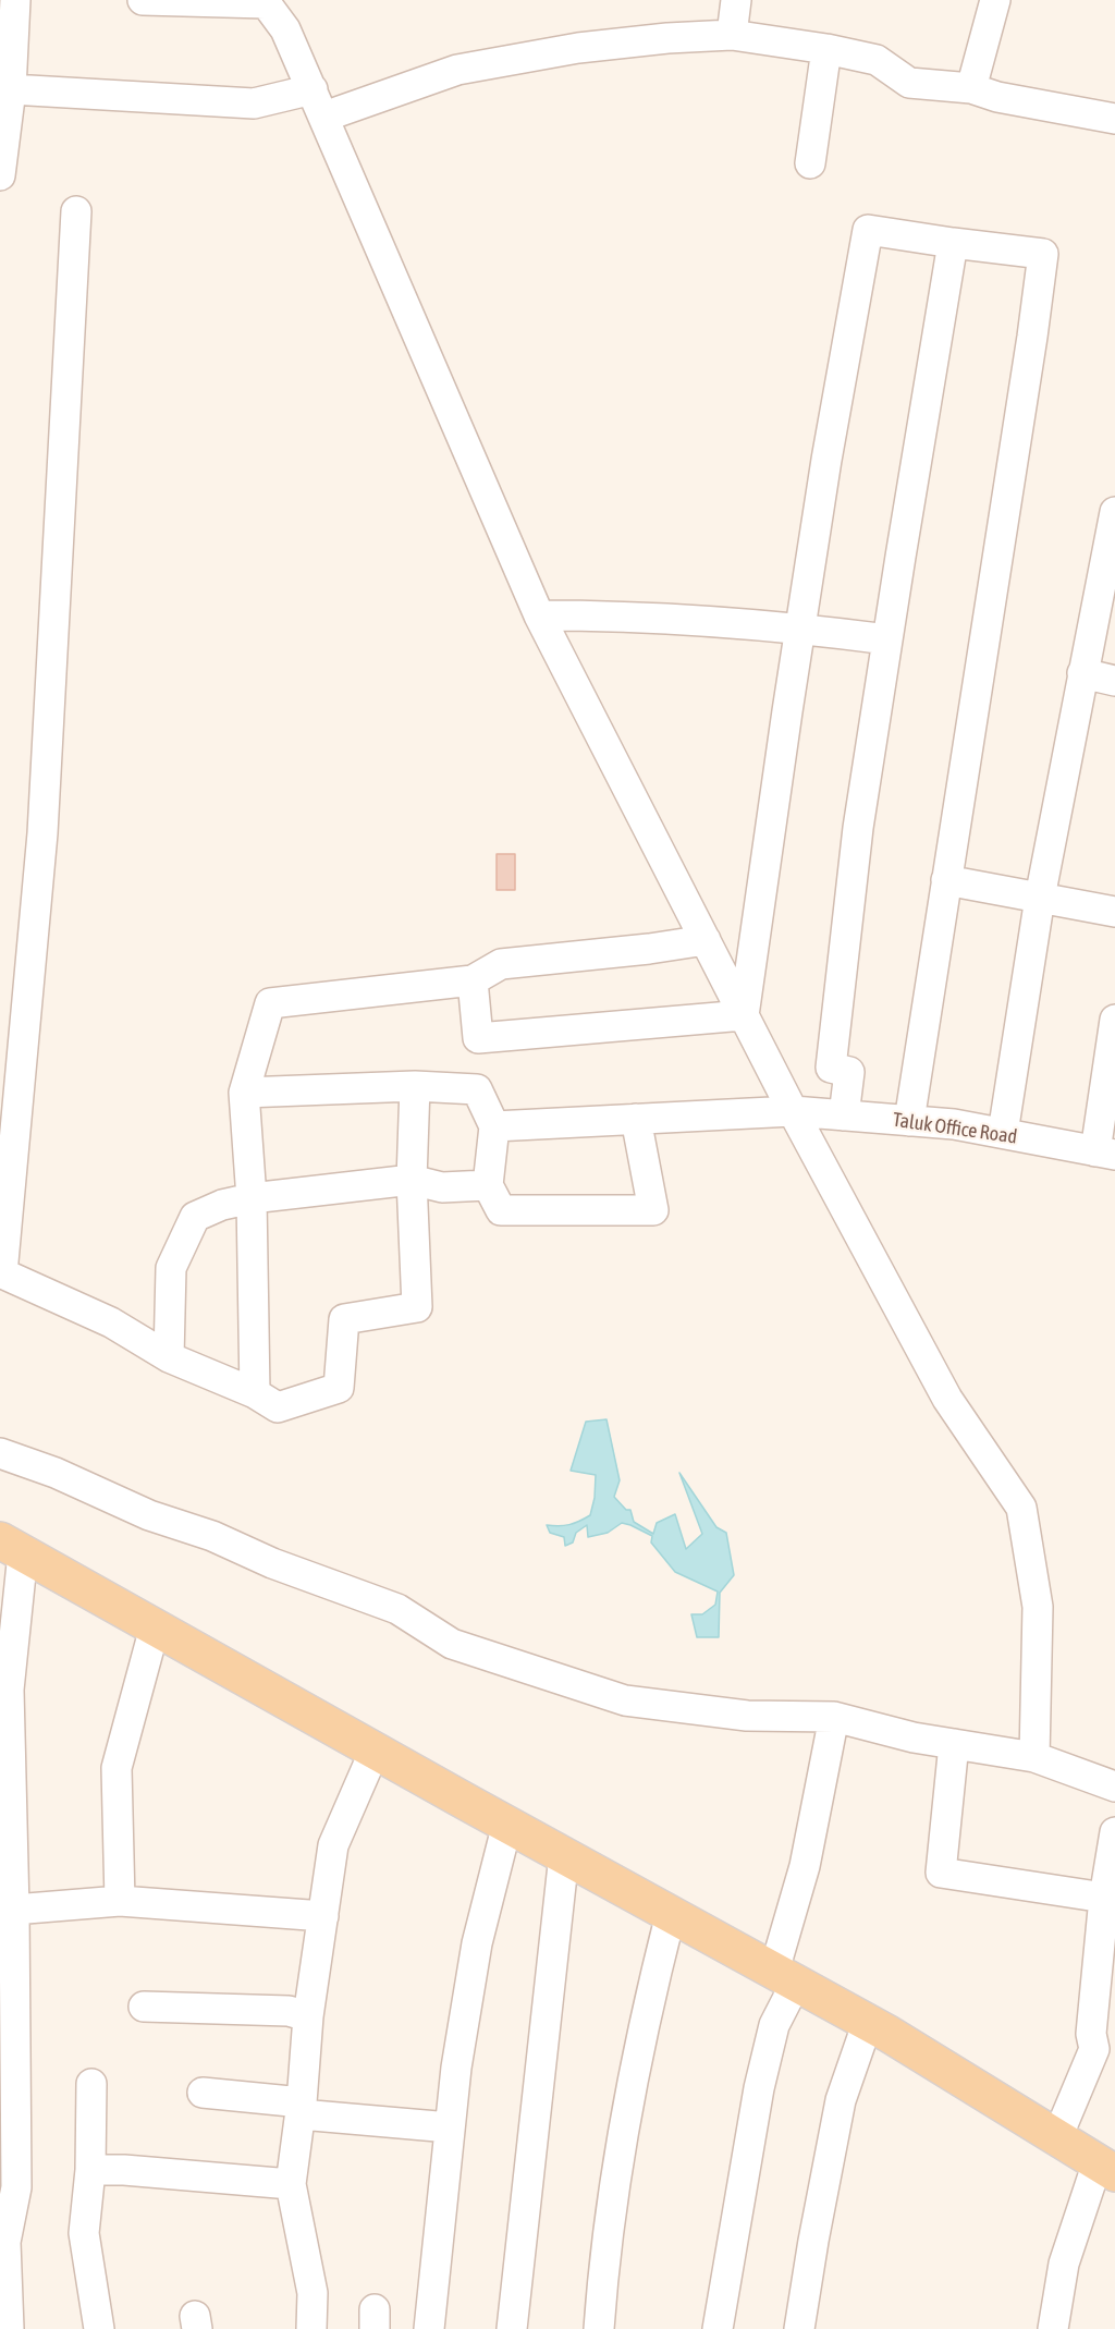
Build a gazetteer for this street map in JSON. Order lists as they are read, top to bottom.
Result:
{
  "streets": {
    "street": ["Taluk Office Road"]
  }
}
